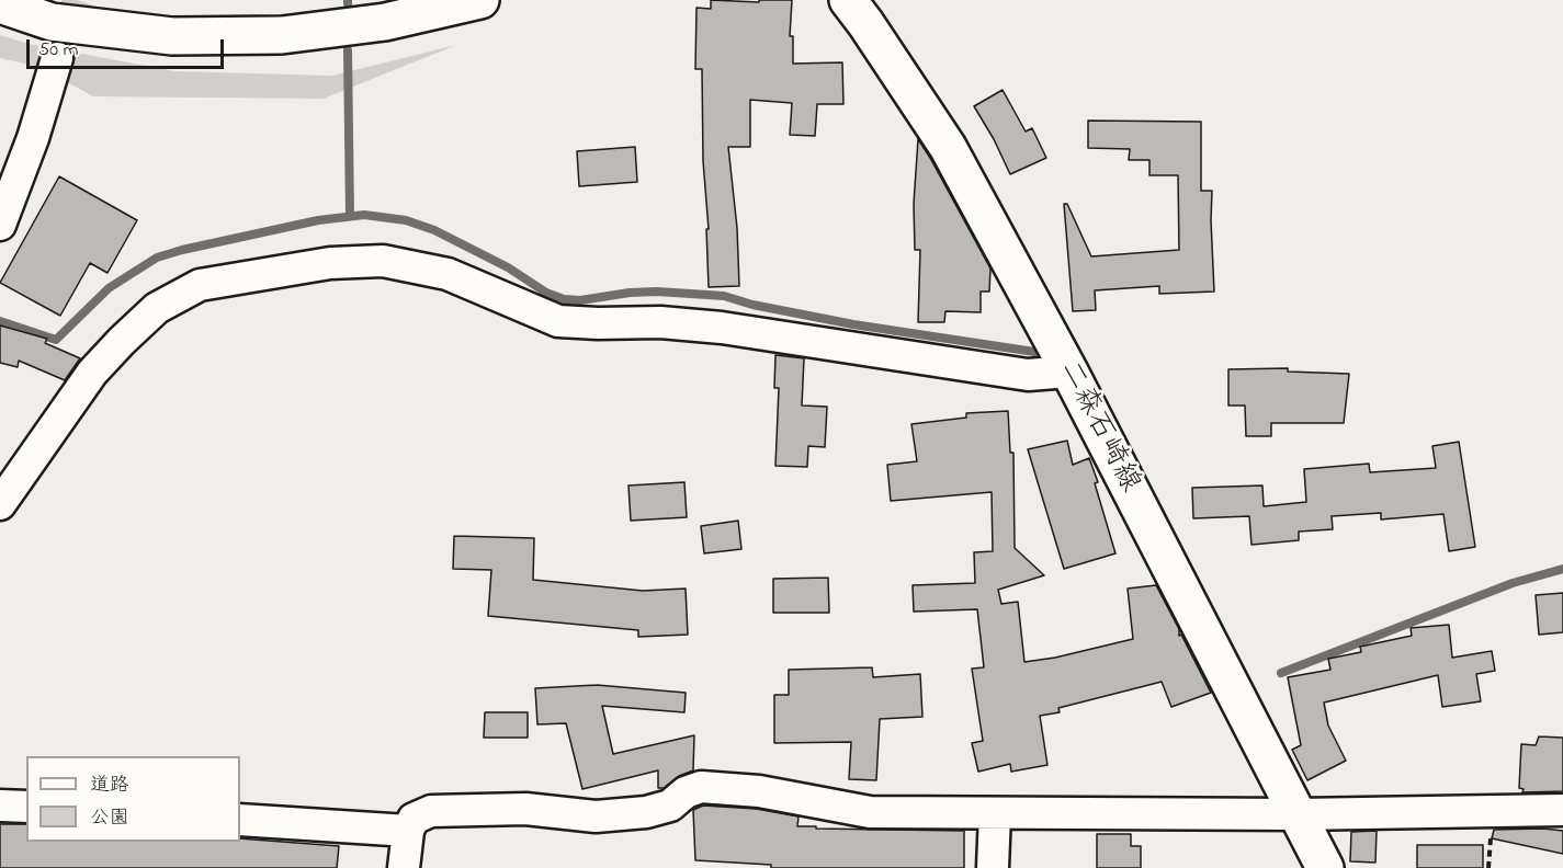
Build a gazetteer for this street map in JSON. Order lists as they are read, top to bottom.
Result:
{
  "streets": {
    "main road": ["二森石崎線"]
  },
  "legend": ["道路", "公園"],
  "scale_bar": "50 m"
}
